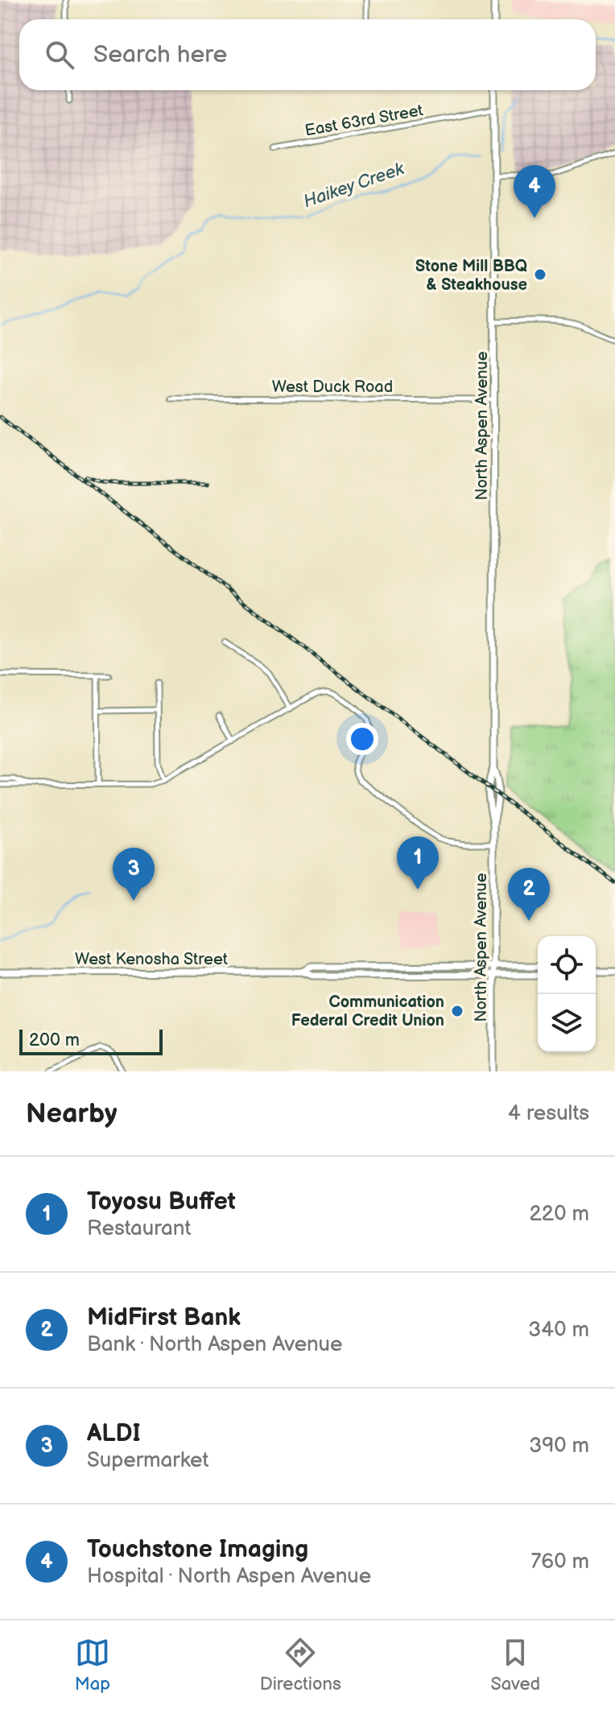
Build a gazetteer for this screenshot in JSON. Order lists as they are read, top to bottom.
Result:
{
  "streets": {
    "main road": ["North Aspen Avenue", "West Kenosha Street"],
    "street": ["East 63rd Street", "West Duck Road"]
  },
  "crossings": [
    ["East 63rd Street", "North Aspen Avenue"],
    ["West Duck Road", "North Aspen Avenue"],
    ["North Aspen Avenue", "West Kenosha Street"]
  ],
  "water": ["Haikey Creek"],
  "places": ["Stone Mill BBQ & Steakhouse", "Communication Federal Credit Union"],
  "scale_bar": "200 m",
  "page": {
    "search": "Search here",
    "pins": [
      "4",
      "1",
      "3",
      "2"
    ],
    "scale": "200 m",
    "heading": ["Nearby", "4 results"],
    "list": [
      {
        "mark": "1",
        "name": "Toyosu Buffet",
        "note": "Restaurant",
        "value": "220 m"
      },
      {
        "mark": "2",
        "name": "MidFirst Bank",
        "note": "Bank · North Aspen Avenue",
        "value": "340 m"
      },
      {
        "mark": "3",
        "name": "ALDI",
        "note": "Supermarket",
        "value": "390 m"
      },
      {
        "mark": "4",
        "name": "Touchstone Imaging",
        "note": "Hospital · North Aspen Avenue",
        "value": "760 m"
      }
    ],
    "nav": ["Map", "Directions", "Saved"]
  }
}
